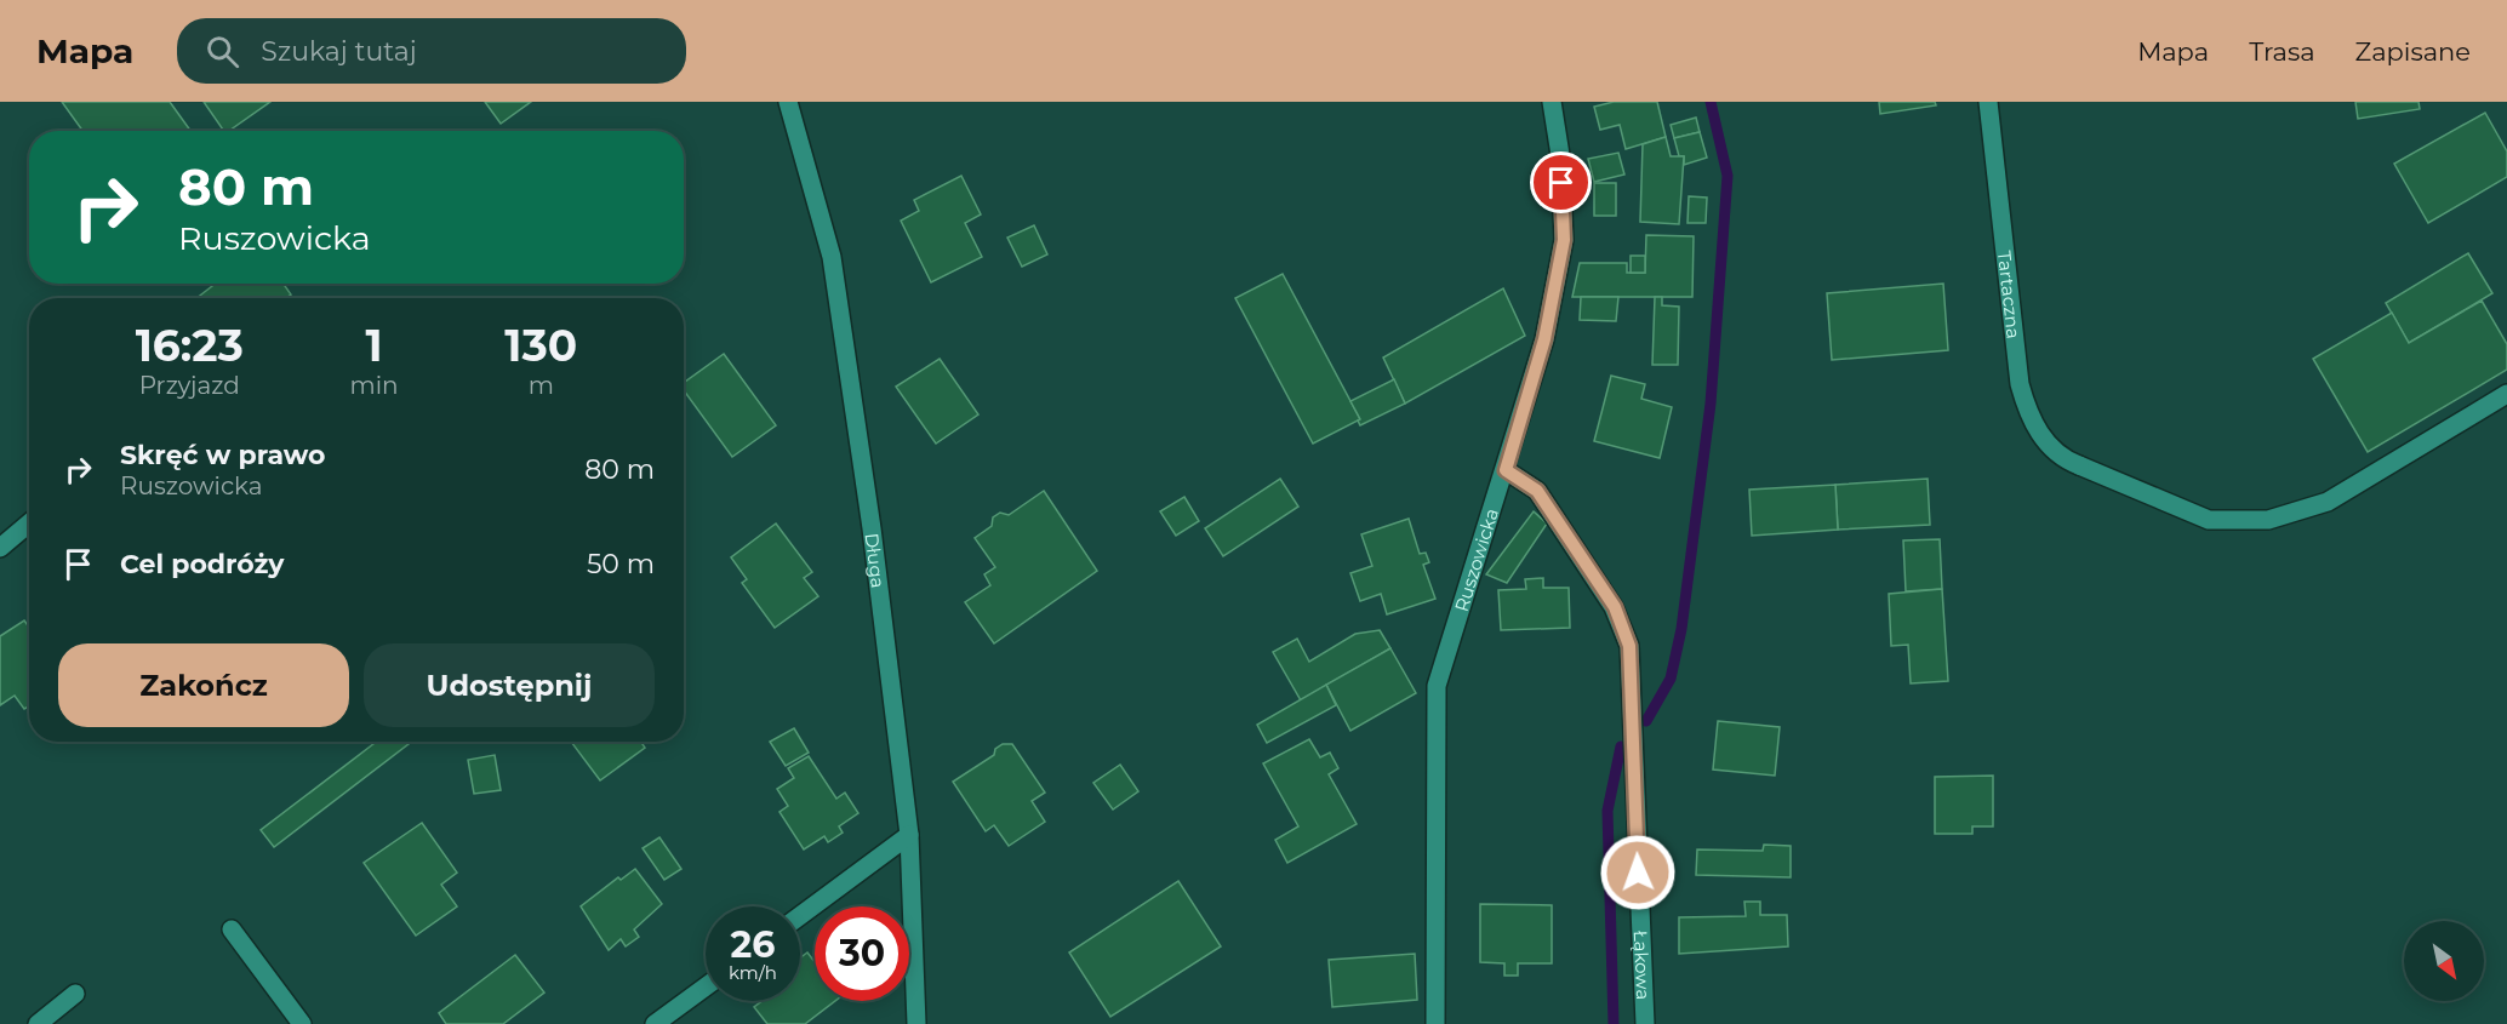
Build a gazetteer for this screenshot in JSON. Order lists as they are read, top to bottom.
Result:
{
  "streets": {
    "street": [
      "Tartaczna",
      "Długa",
      "Ruszowicka",
      "Łąkowa"
    ]
  },
  "crossings": [
    ["Ruszowicka", "Łąkowa"]
  ],
  "north": "bottom right",
  "page": {
    "header": "Mapa",
    "search": "Szukaj tutaj",
    "nav": ["Mapa", "Trasa", "Zapisane"],
    "turn": ["80 m", "Ruszowicka"],
    "eta": [
      "16:23",
      "Przyjazd",
      "1",
      "min",
      "130",
      "m"
    ],
    "list": [
      {
        "name": "Skręć w prawo",
        "note": "Ruszowicka",
        "value": "80 m"
      },
      {
        "name": "Cel podróży",
        "value": "50 m"
      }
    ],
    "buttons": ["Zakończ", "Udostępnij"],
    "speed": "26 km/h",
    "limit": "30"
  }
}
